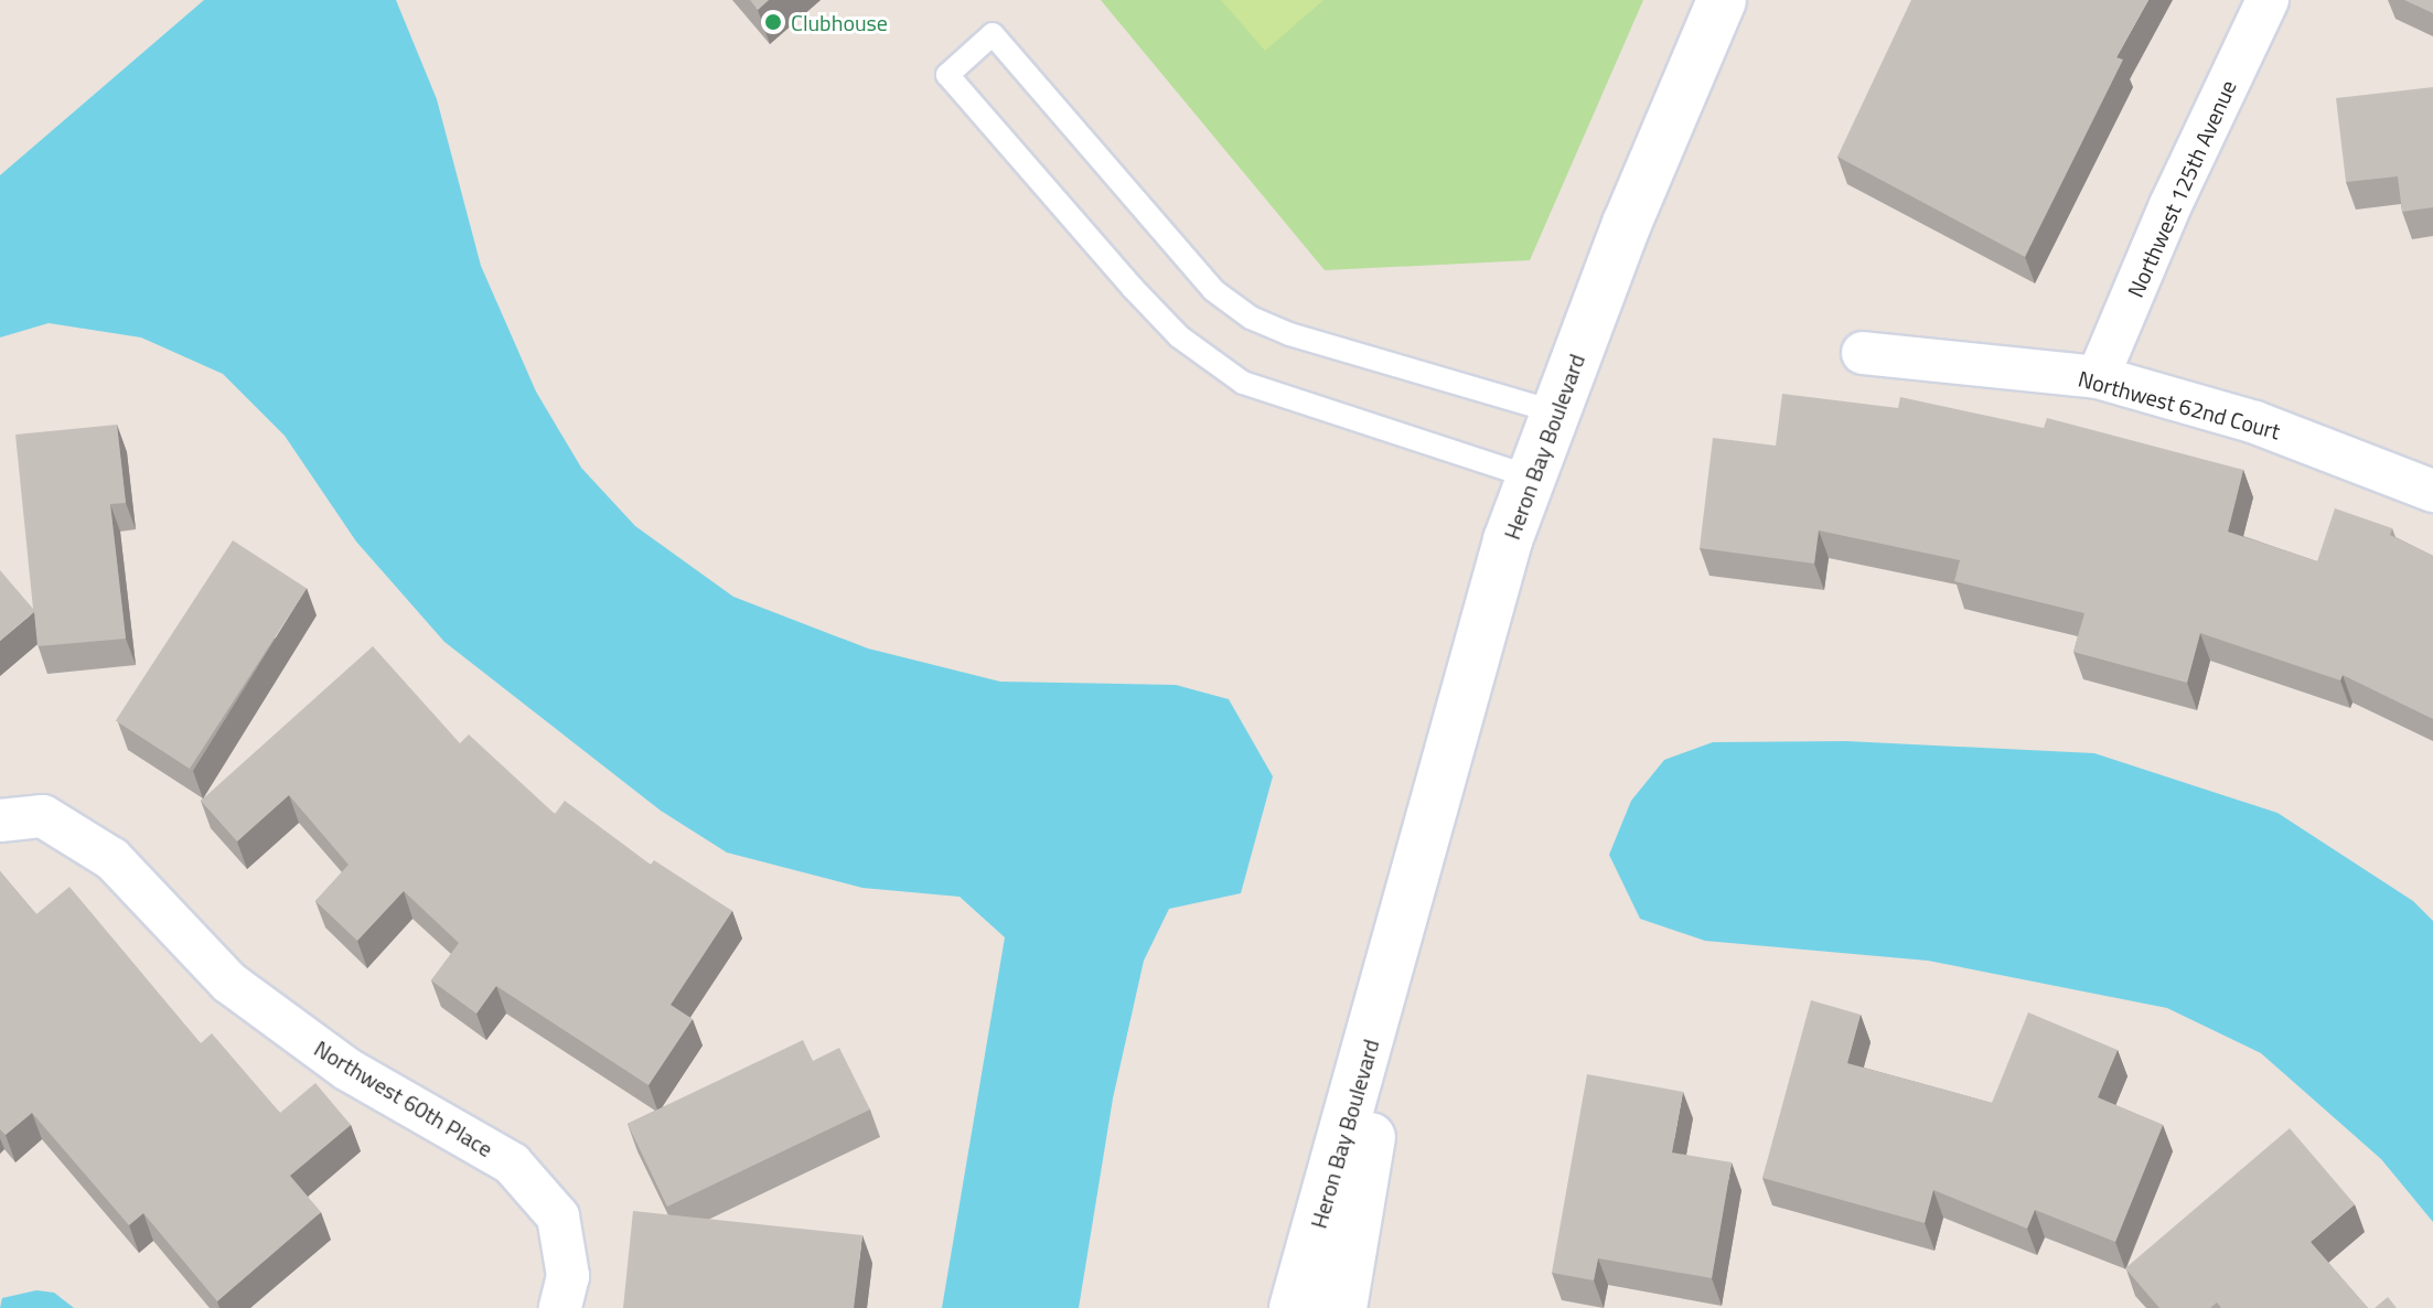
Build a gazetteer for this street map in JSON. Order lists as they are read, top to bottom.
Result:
{
  "streets": {
    "street": [
      "Northwest 125th Avenue",
      "Northwest 62nd Court",
      "Heron Bay Boulevard",
      "Northwest 60th Place"
    ]
  },
  "crossings": [
    ["Northwest 125th Avenue", "Northwest 62nd Court"]
  ],
  "places": ["Clubhouse"]
}
